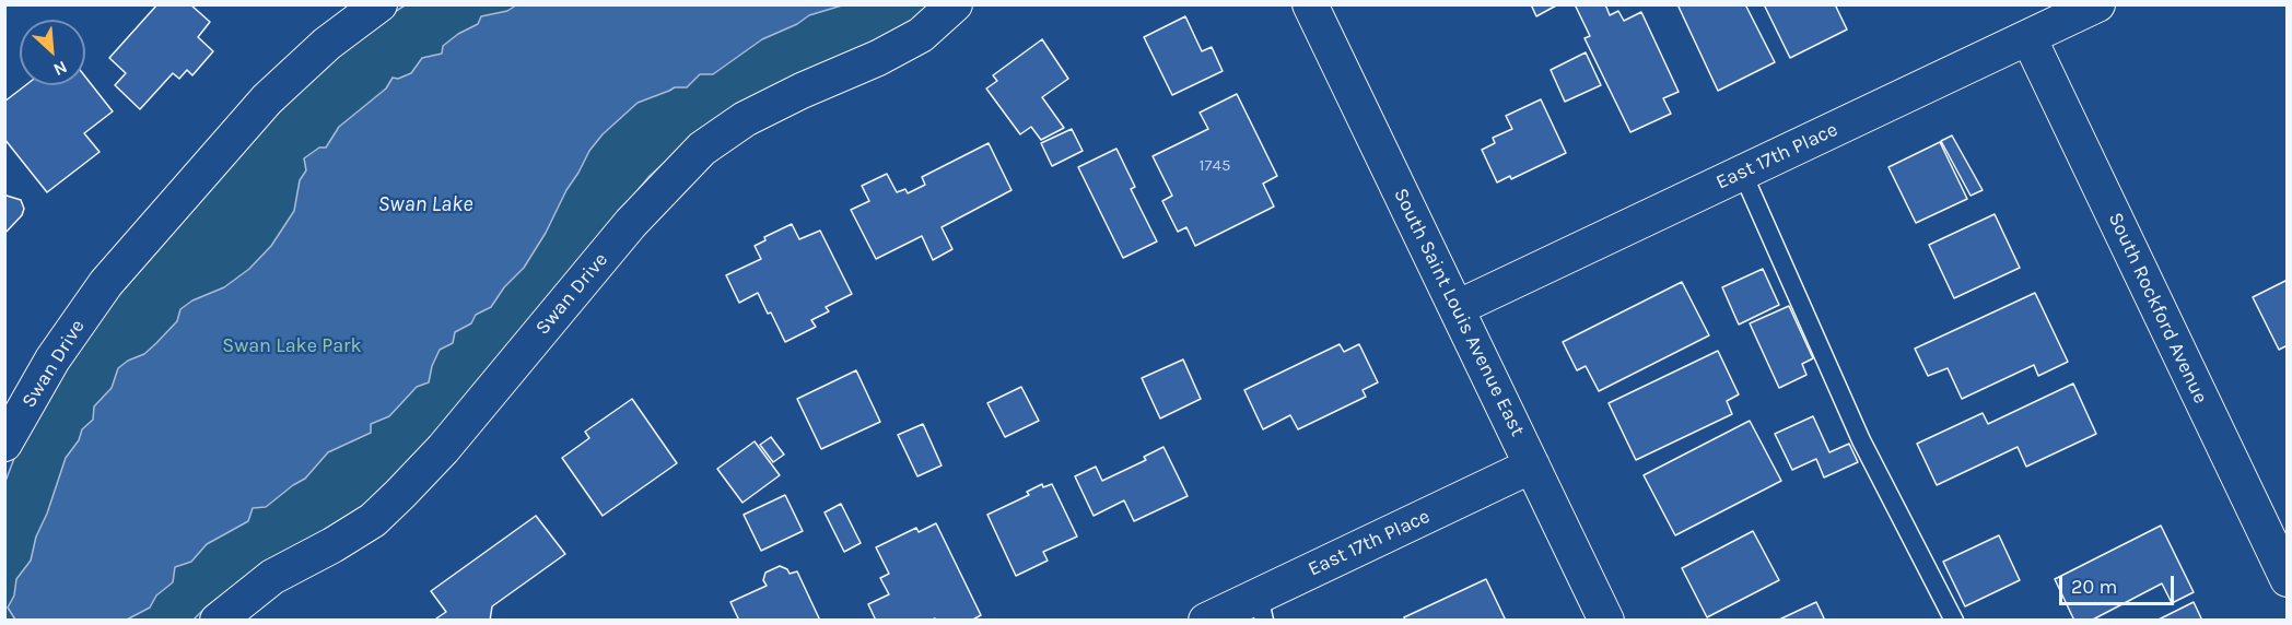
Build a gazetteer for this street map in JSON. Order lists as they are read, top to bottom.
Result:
{
  "streets": {
    "street": [
      "East 17th Place",
      "Swan Drive",
      "South Rockford Avenue",
      "South Saint Louis Avenue East"
    ]
  },
  "crossings": [
    ["East 17th Place", "South Rockford Avenue"],
    ["East 17th Place", "South Saint Louis Avenue East"]
  ],
  "water": ["Swan Lake"],
  "parks": ["Swan Lake Park"],
  "house_numbers": ["1745"],
  "scale_bar": "20 m",
  "north": "bottom right"
}
